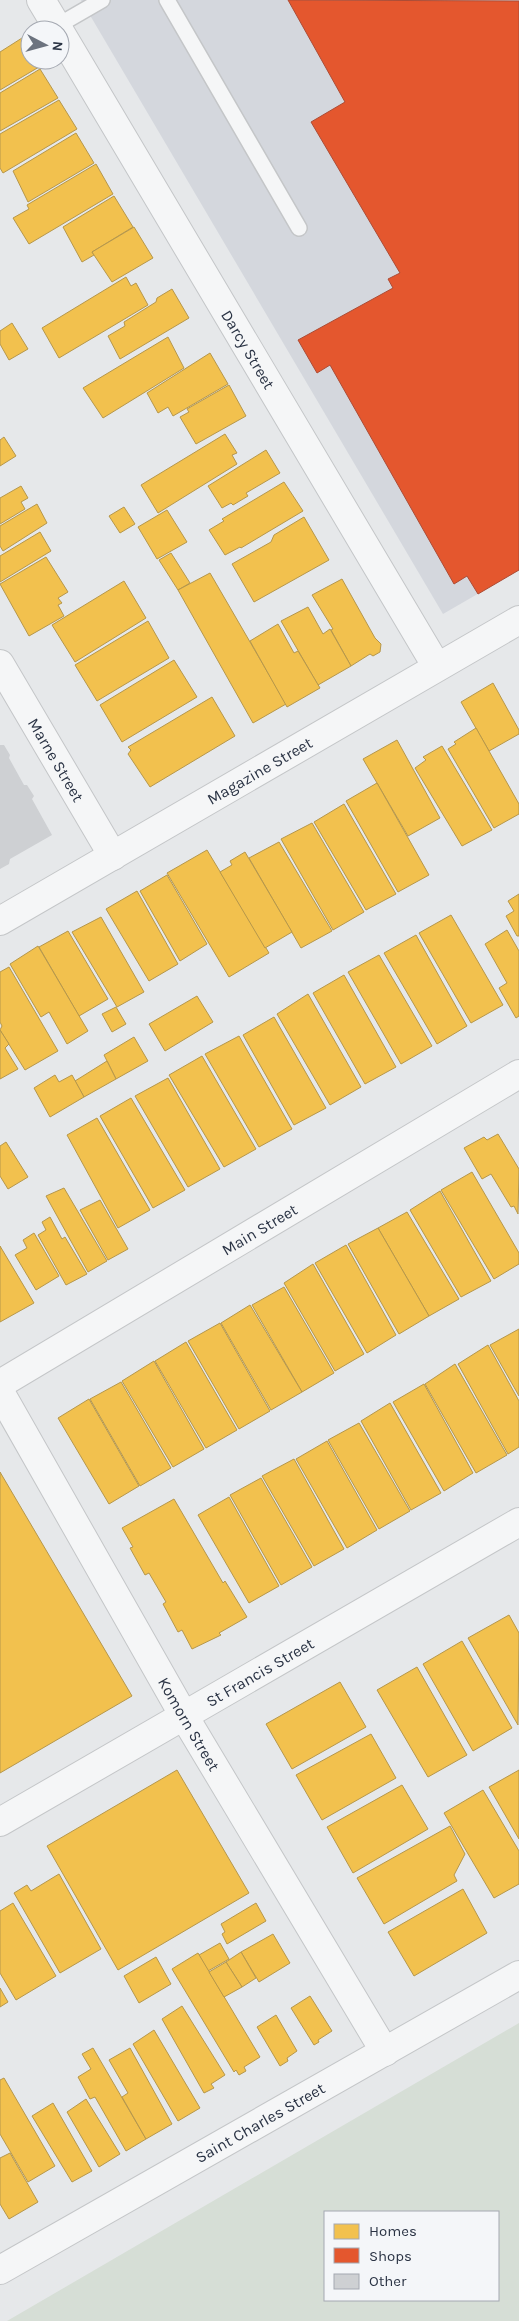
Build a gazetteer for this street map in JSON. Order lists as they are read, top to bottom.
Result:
{
  "streets": {
    "street": [
      "Darcy Street",
      "Marne Street",
      "Magazine Street",
      "Main Street",
      "St Francis Street",
      "Komorn Street",
      "Saint Charles Street"
    ]
  },
  "crossings": [
    ["Darcy Street", "Magazine Street"],
    ["Marne Street", "Magazine Street"],
    ["St Francis Street", "Komorn Street"],
    ["Komorn Street", "Saint Charles Street"]
  ],
  "legend": ["Homes", "Shops", "Other"],
  "north": "right"
}
